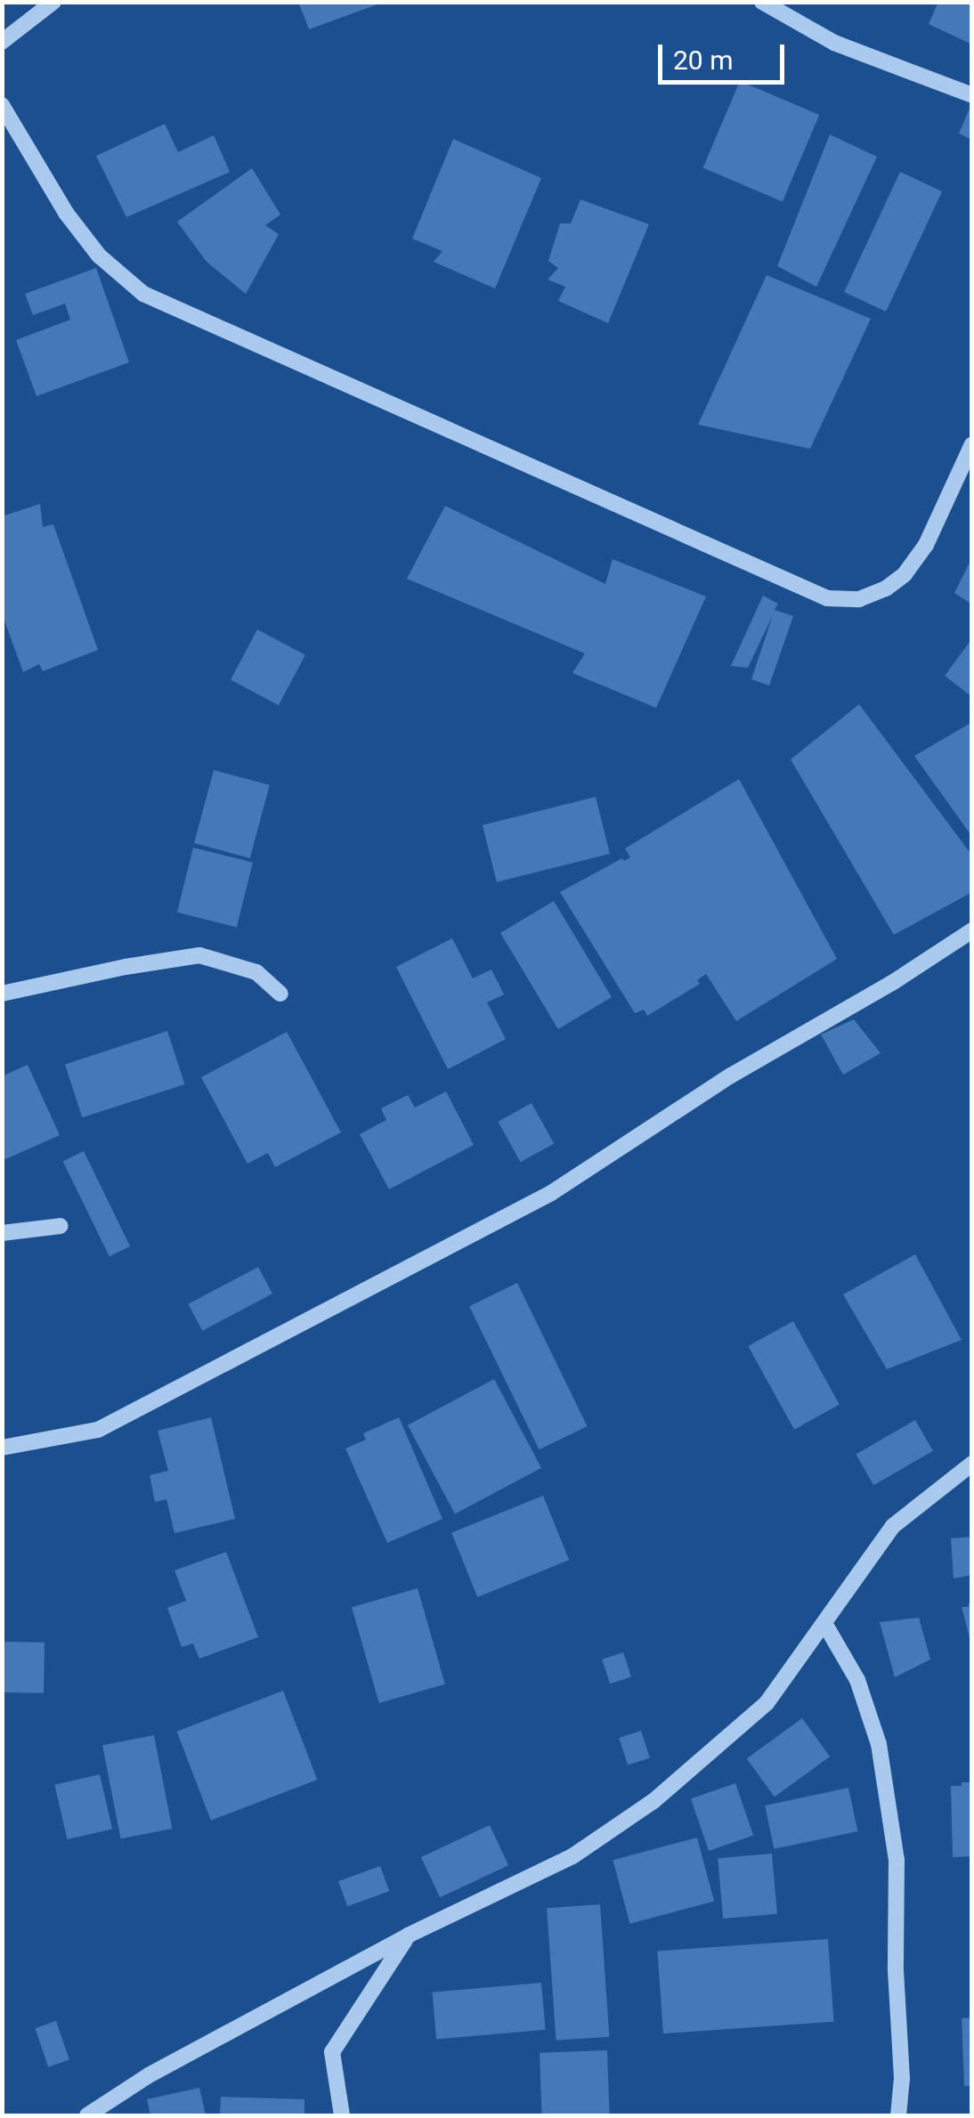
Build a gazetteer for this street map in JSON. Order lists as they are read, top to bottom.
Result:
{
  "scale_bar": "20 m"
}
